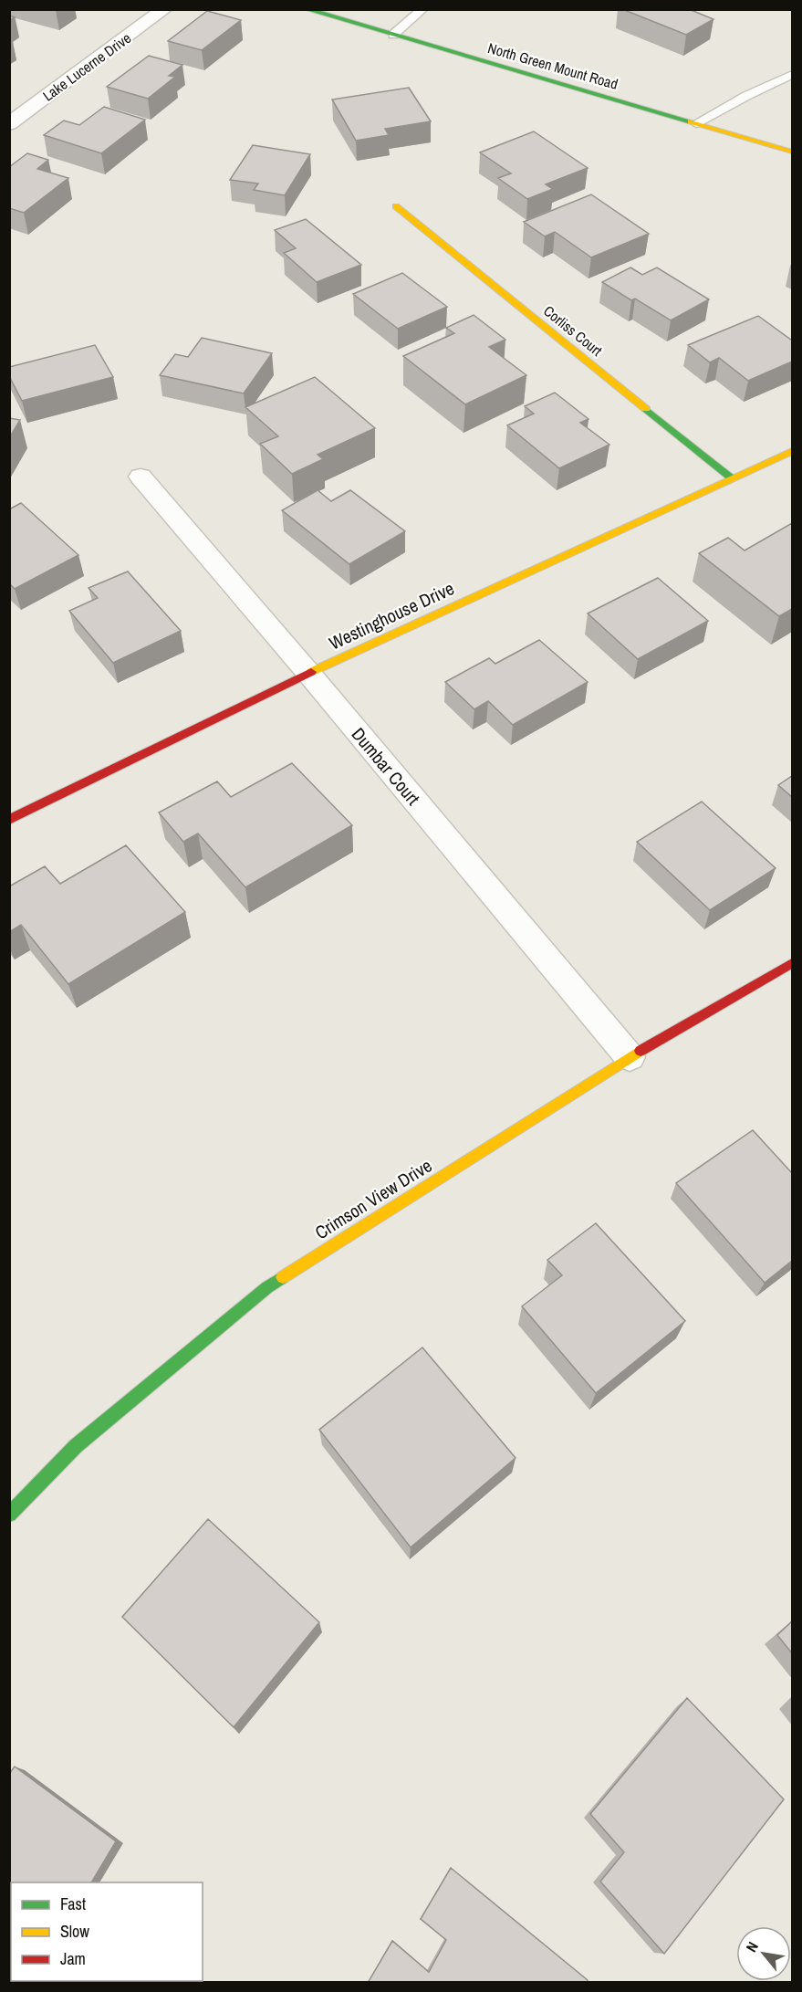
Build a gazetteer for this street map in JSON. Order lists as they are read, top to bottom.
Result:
{
  "streets": {
    "street": [
      "North Green Mount Road",
      "Lake Lucerne Drive",
      "Corliss Court",
      "Westinghouse Drive",
      "Dumbar Court",
      "Crimson View Drive"
    ]
  },
  "crossings": [
    ["Corliss Court", "Westinghouse Drive"],
    ["Westinghouse Drive", "Dumbar Court"],
    ["Dumbar Court", "Crimson View Drive"]
  ],
  "legend": ["Fast", "Slow", "Jam"],
  "north": "top left"
}
